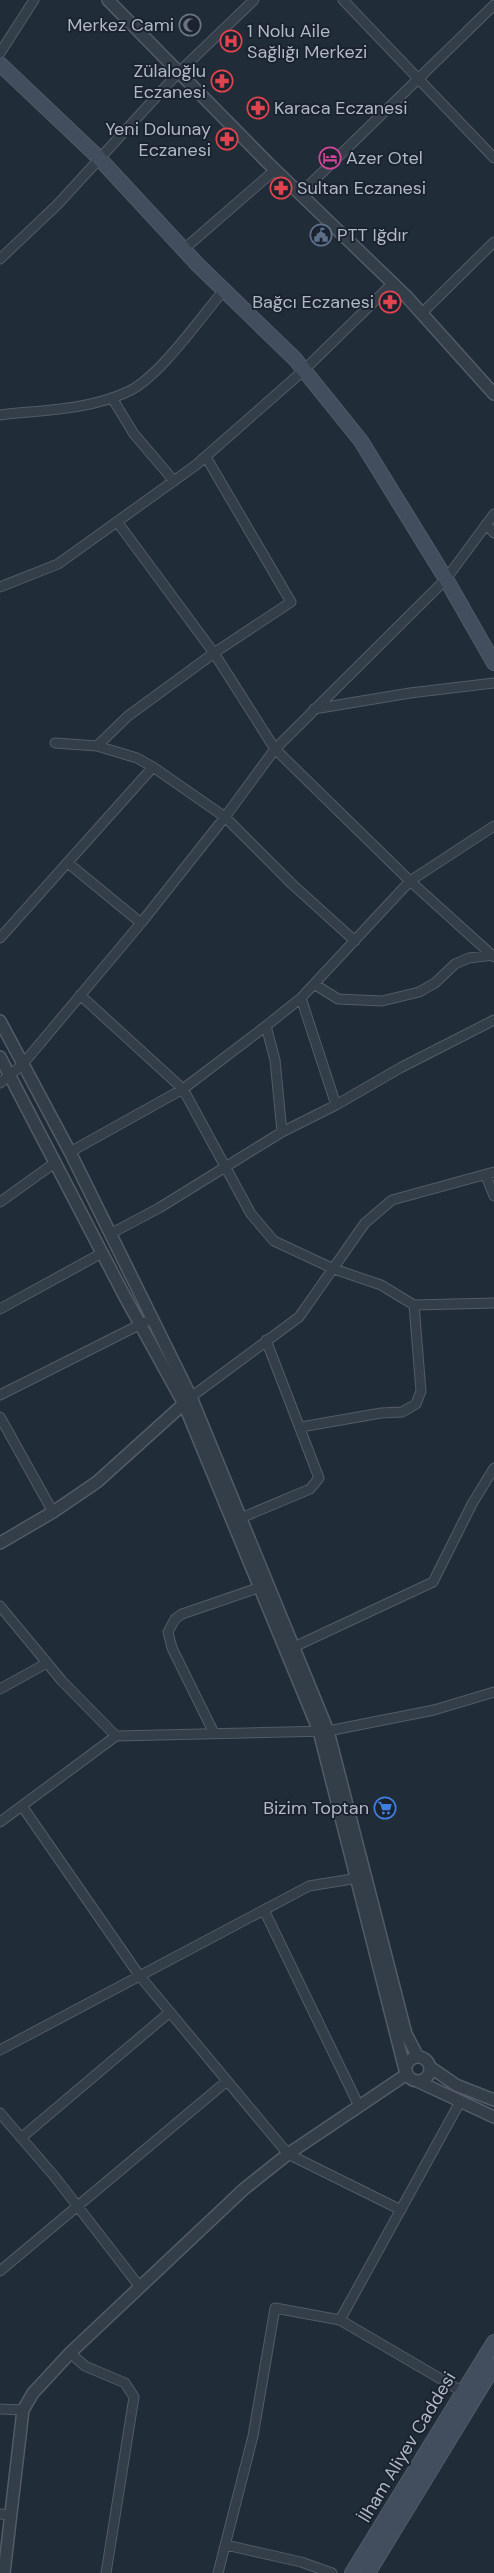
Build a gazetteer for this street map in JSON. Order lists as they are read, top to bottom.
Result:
{
  "streets": {
    "main road": ["İlham Aliyev Caddesi"]
  },
  "places": {
    "mosque": ["Merkez Cami"],
    "hospital": ["1 Nolu Aile Sağlığı Merkezi"],
    "pharmacy": [
      "Zülaloğlu Eczanesi",
      "Karaca Eczanesi",
      "Yeni Dolunay Eczanesi",
      "Sultan Eczanesi",
      "Bağcı Eczanesi"
    ],
    "hotel": ["Azer Otel"],
    "public building": ["PTT Iğdır"],
    "supermarket": ["Bizim Toptan"]
  }
}
